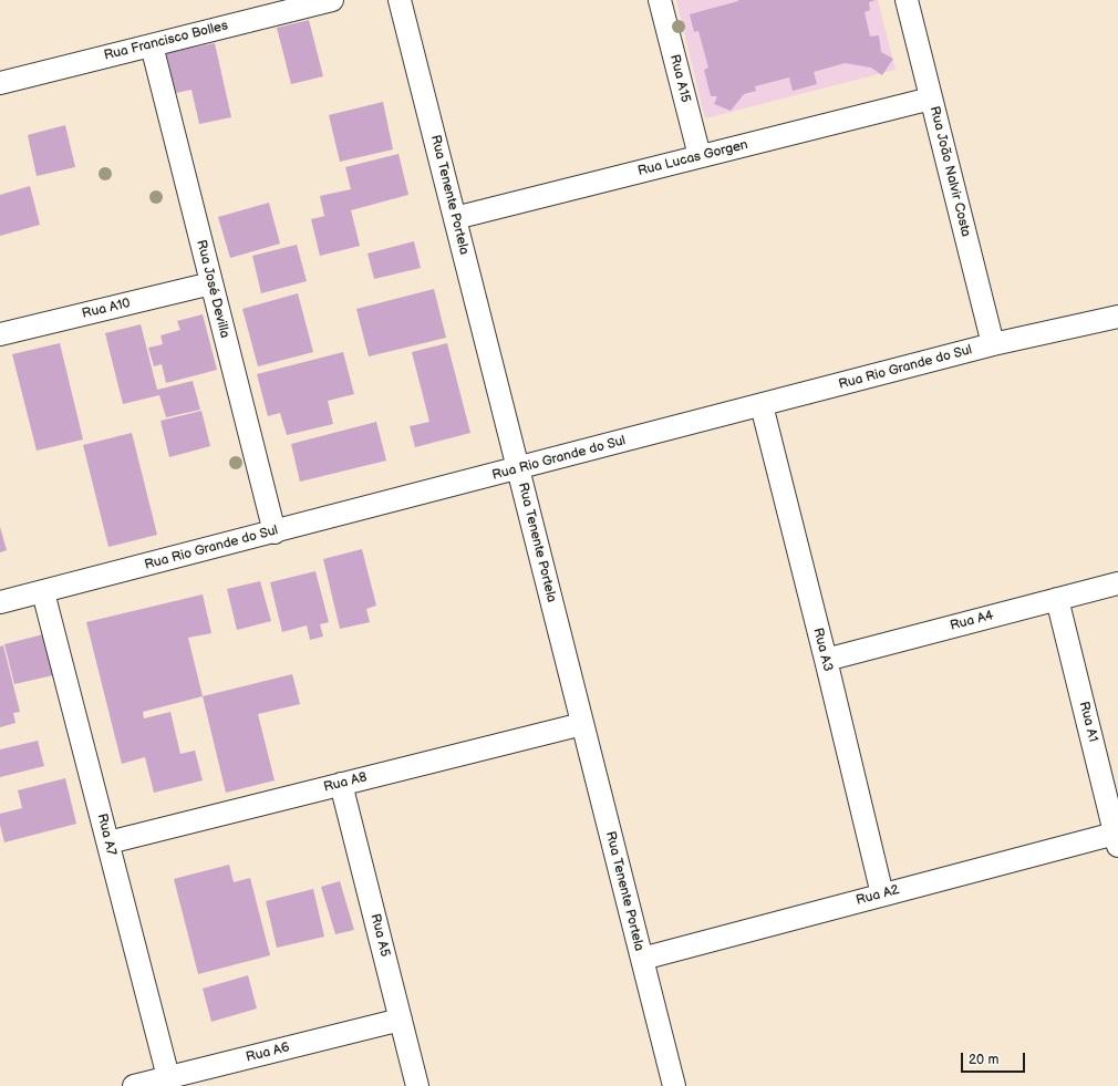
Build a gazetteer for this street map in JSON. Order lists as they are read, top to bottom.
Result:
{
  "streets": {
    "street": [
      "Rua Francisco Bolles",
      "Rua A15",
      "Rua Lucas Gorgen",
      "Rua João Nalvir Costa",
      "Rua Tenente Portela",
      "Rua José Devilla",
      "Rua A10",
      "Rua Rio Grande do Sul",
      "Rua A4",
      "Rua A3",
      "Rua A1",
      "Rua A8",
      "Rua A7",
      "Rua A2",
      "Rua A5",
      "Rua A6"
    ]
  },
  "crossings": [
    ["Rua Francisco Bolles", "Rua José Devilla"],
    ["Rua A15", "Rua Lucas Gorgen"],
    ["Rua Lucas Gorgen", "Rua João Nalvir Costa"],
    ["Rua Lucas Gorgen", "Rua Tenente Portela"],
    ["Rua João Nalvir Costa", "Rua Rio Grande do Sul"],
    ["Rua Tenente Portela", "Rua Rio Grande do Sul"],
    ["Rua Tenente Portela", "Rua A8"],
    ["Rua Tenente Portela", "Rua A2"],
    ["Rua José Devilla", "Rua A10"],
    ["Rua José Devilla", "Rua Rio Grande do Sul"],
    ["Rua Rio Grande do Sul", "Rua A3"],
    ["Rua Rio Grande do Sul", "Rua A7"],
    ["Rua A4", "Rua A3"],
    ["Rua A4", "Rua A1"],
    ["Rua A3", "Rua A2"],
    ["Rua A1", "Rua A2"],
    ["Rua A8", "Rua A7"],
    ["Rua A8", "Rua A5"],
    ["Rua A7", "Rua A6"],
    ["Rua A5", "Rua A6"]
  ],
  "scale_bar": "20 m"
}
